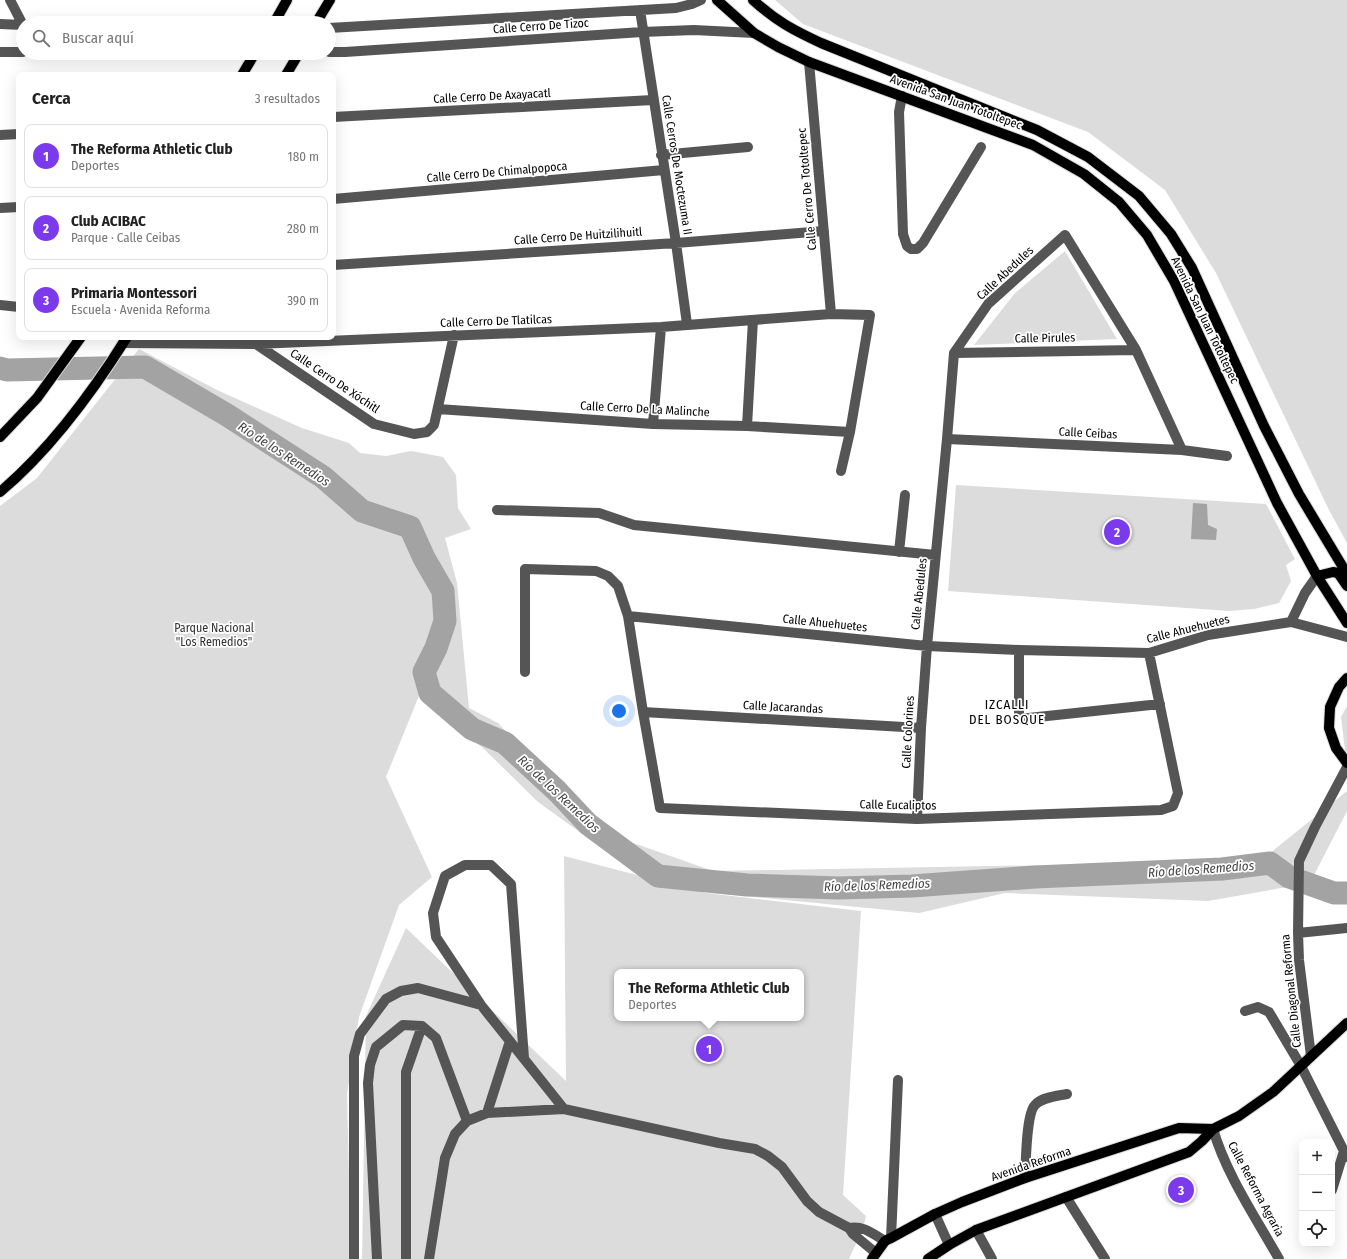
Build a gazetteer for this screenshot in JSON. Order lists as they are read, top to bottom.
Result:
{
  "streets": {
    "main road": ["Avenida San Juan Totoltepec", "Avenida Reforma"],
    "street": [
      "Calle Cerro De Tizoc",
      "Calle Cerro De Axayacatl",
      "Calle Cerros De Moctezuma II",
      "Calle Cerro De Chimalpopoca",
      "Calle Cerro De Totoltepec",
      "Calle Cerro De Huitzilihuitl",
      "Calle Abedules",
      "Calle Cerro De Tlatilcas",
      "Calle Pirules",
      "Calle Cerro De Xóchitl",
      "Calle Cerro De La Malinche",
      "Calle Ceibas",
      "Calle Ahuehuetes",
      "Calle Jacarandas",
      "Calle Colorines",
      "Calle Eucaliptos",
      "Calle Diagonal Reforma",
      "Calle Reforma Agraria"
    ]
  },
  "crossings": [
    ["Calle Cerro De Tizoc", "Avenida San Juan Totoltepec"],
    ["Calle Cerro De Tizoc", "Calle Cerros De Moctezuma II"],
    ["Calle Cerro De Axayacatl", "Calle Cerros De Moctezuma II"],
    ["Avenida San Juan Totoltepec", "Calle Cerro De Totoltepec"],
    ["Calle Cerros De Moctezuma II", "Calle Cerro De Chimalpopoca"],
    ["Calle Cerros De Moctezuma II", "Calle Cerro De Huitzilihuitl"],
    ["Calle Cerros De Moctezuma II", "Calle Cerro De Tlatilcas"],
    ["Calle Cerro De Totoltepec", "Calle Cerro De Huitzilihuitl"],
    ["Calle Cerro De Totoltepec", "Calle Cerro De Tlatilcas"],
    ["Calle Abedules", "Calle Pirules"],
    ["Calle Abedules", "Calle Ceibas"],
    ["Calle Abedules", "Calle Ahuehuetes"],
    ["Calle Abedules", "Calle Colorines"],
    ["Calle Cerro De Tlatilcas", "Calle Cerro De Xóchitl"],
    ["Calle Cerro De Tlatilcas", "Calle Cerro De La Malinche"],
    ["Calle Cerro De Xóchitl", "Calle Cerro De La Malinche"],
    ["Calle Ahuehuetes", "Calle Colorines"],
    ["Calle Ahuehuetes", "Calle Eucaliptos"],
    ["Calle Jacarandas", "Calle Colorines"],
    ["Calle Jacarandas", "Calle Eucaliptos"],
    ["Calle Colorines", "Calle Eucaliptos"],
    ["Calle Diagonal Reforma", "Avenida Reforma"],
    ["Avenida Reforma", "Calle Reforma Agraria"]
  ],
  "districts": ["IZCALLI DEL BOSQUE"],
  "water": ["Río de los Remedios"],
  "parks": ["Parque Nacional \"Los Remedios\""],
  "page": {
    "search": "Buscar aquí",
    "heading": ["Cerca", "3 resultados"],
    "list": [
      {
        "mark": "1",
        "name": "The Reforma Athletic Club",
        "note": "Deportes",
        "value": "180 m"
      },
      {
        "mark": "2",
        "name": "Club ACIBAC",
        "note": "Parque · Calle Ceibas",
        "value": "280 m"
      },
      {
        "mark": "3",
        "name": "Primaria Montessori",
        "note": "Escuela · Avenida Reforma",
        "value": "390 m"
      }
    ],
    "pins": ["2", "1", "3"],
    "popup": ["The Reforma Athletic Club", "Deportes"],
    "map_buttons": ["+", "−"]
  }
}
